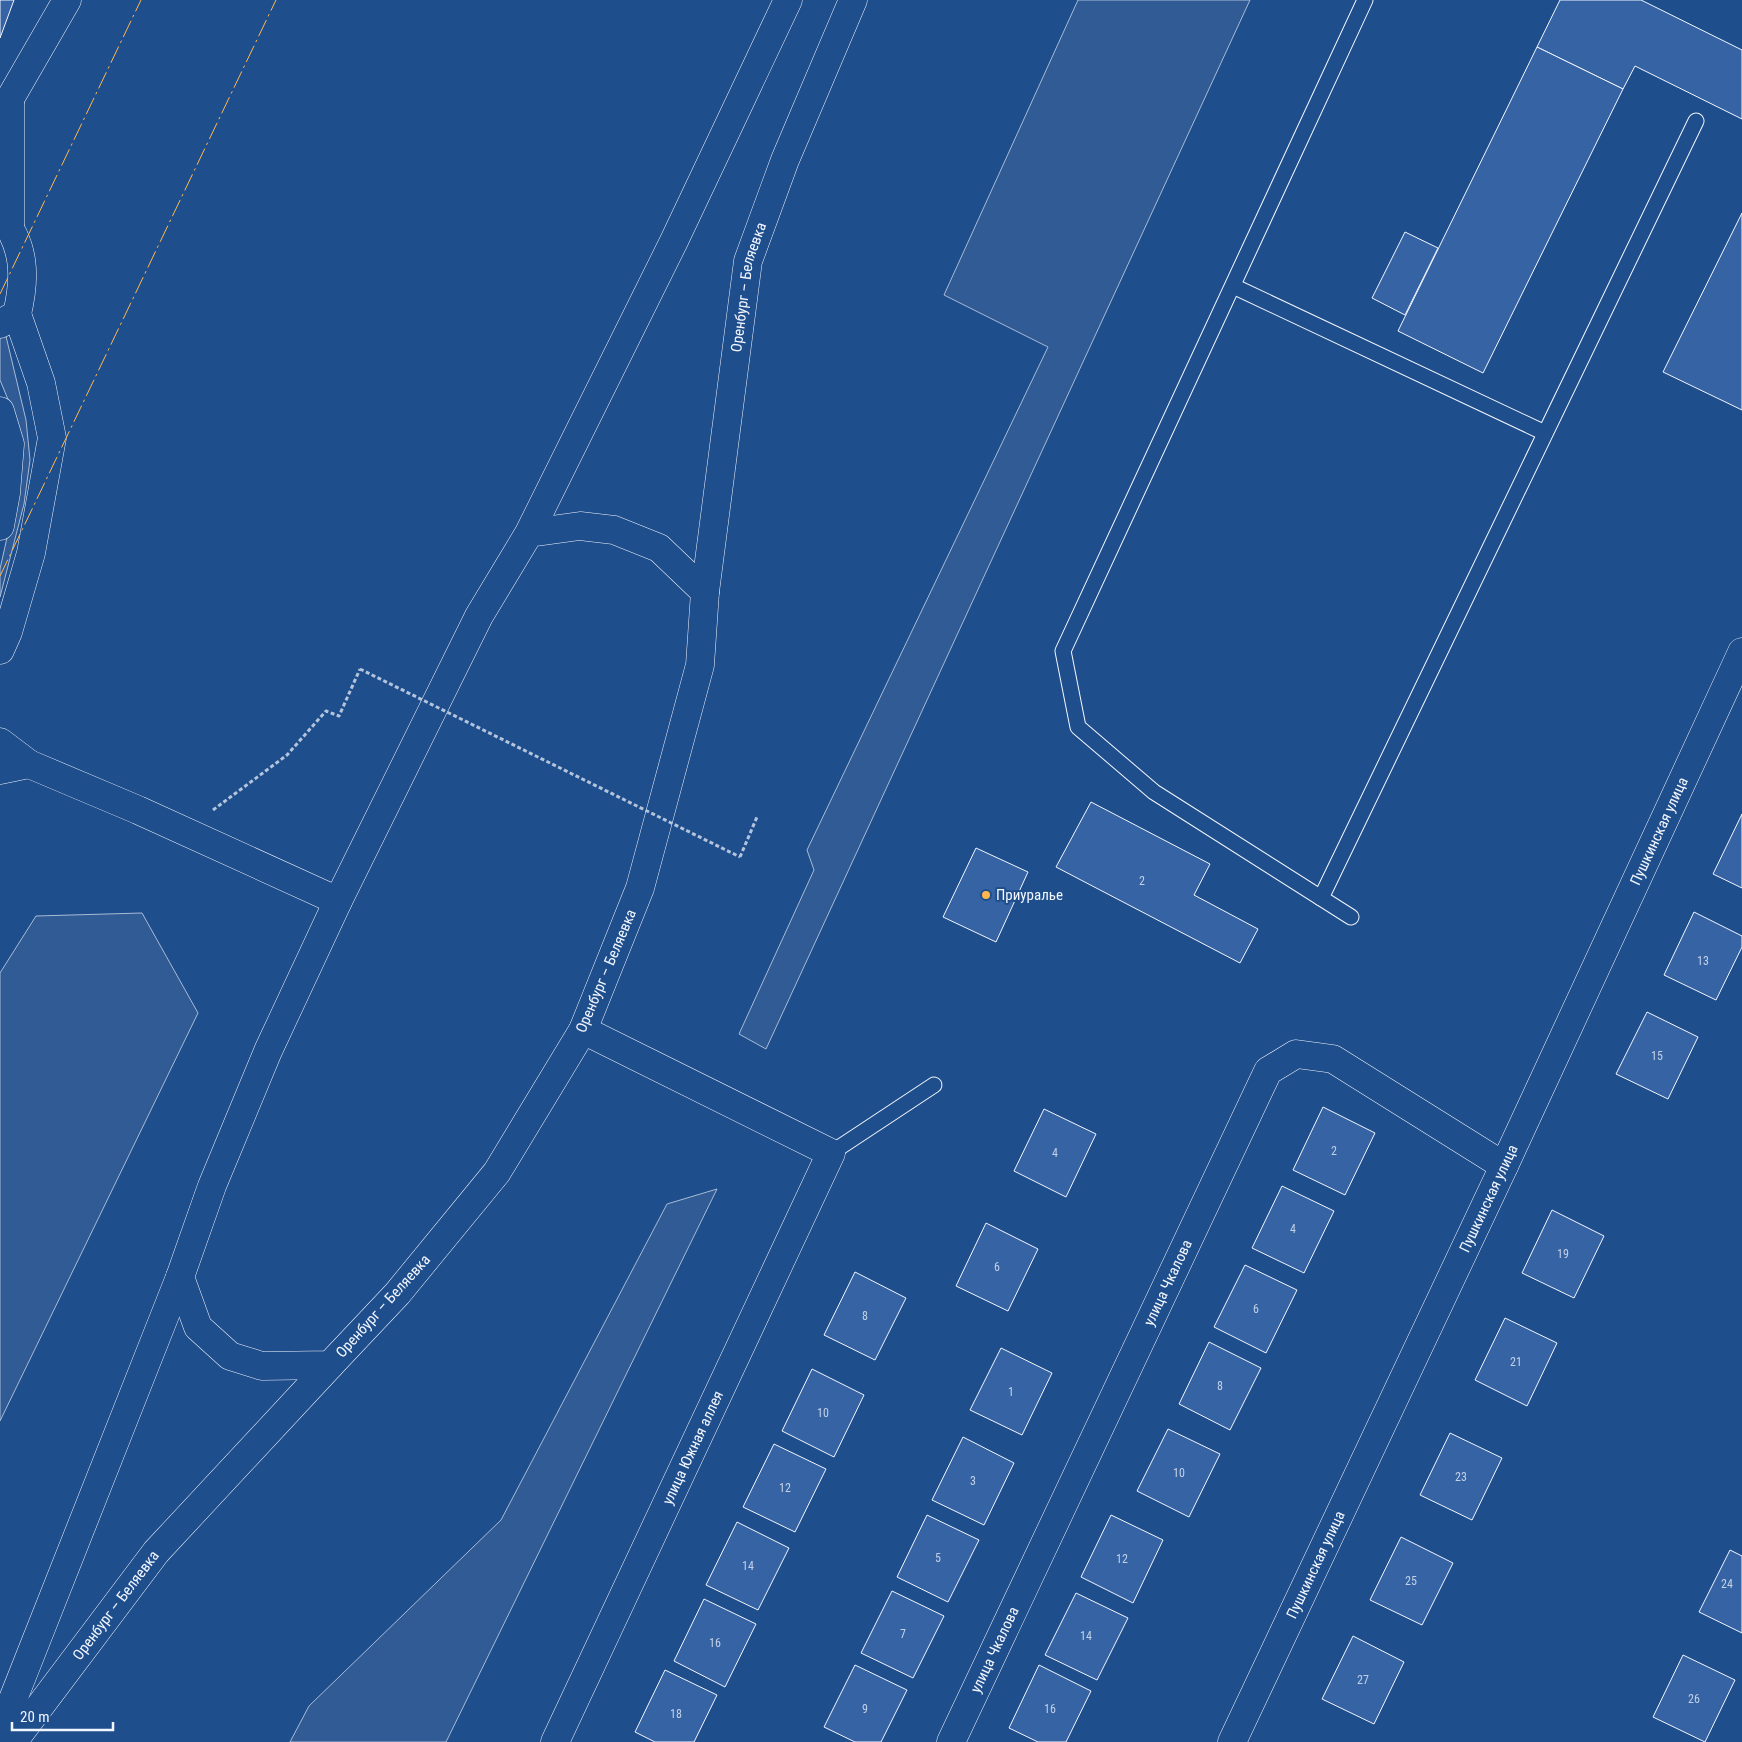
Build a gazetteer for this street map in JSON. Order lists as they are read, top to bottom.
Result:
{
  "streets": {
    "street": [
      "Оренбург – Беляевка",
      "Пушкинская улица",
      "улица Чкалова",
      "улица Южная аллея"
    ]
  },
  "crossings": [
    ["Пушкинская улица", "улица Чкалова"]
  ],
  "places": ["Приуралье"],
  "house_numbers": [
    "2",
    "13",
    "15",
    "2",
    "4",
    "4",
    "19",
    "6",
    "6",
    "8",
    "21",
    "8",
    "1",
    "10",
    "10",
    "23",
    "3",
    "12",
    "5",
    "12",
    "14",
    "25",
    "24",
    "7",
    "14",
    "16",
    "27",
    "26",
    "9",
    "16",
    "18"
  ],
  "scale_bar": "20 m"
}
